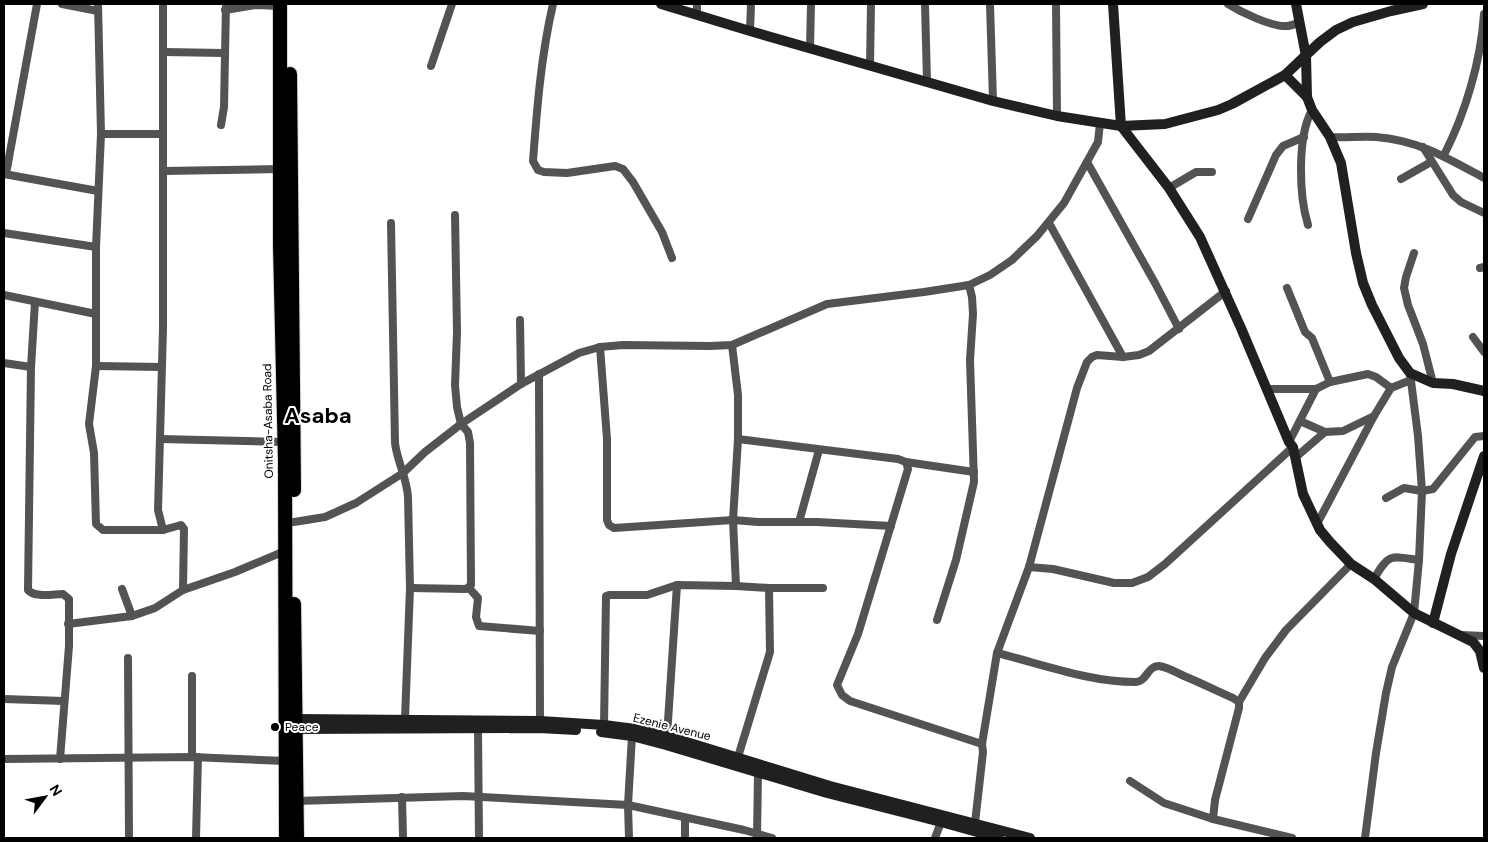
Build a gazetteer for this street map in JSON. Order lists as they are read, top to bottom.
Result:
{
  "streets": {
    "highway": ["Onitsha-Asaba Road"],
    "street": ["Ezenie Avenue"]
  },
  "districts": ["Asaba"],
  "places": ["Peace"],
  "north": "top right"
}
